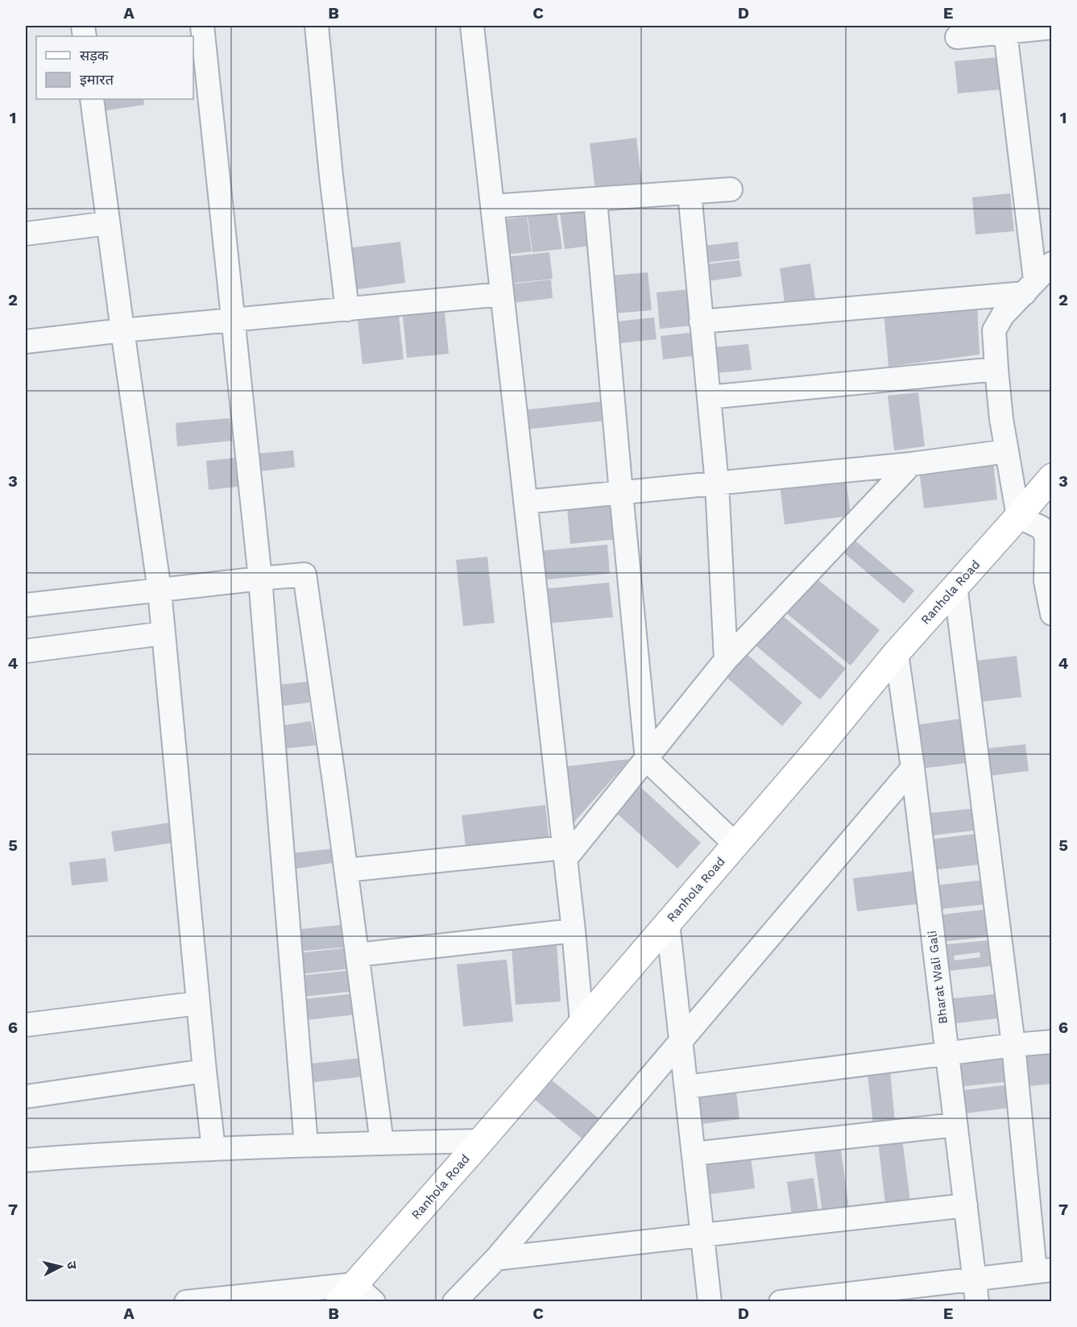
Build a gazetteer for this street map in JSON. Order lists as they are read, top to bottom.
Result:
{
  "streets": {
    "street": ["Ranhola Road", "Bharat Wali Gali"]
  },
  "crossings": [
    ["Ranhola Road", "Bharat Wali Gali"]
  ],
  "legend": ["सड़क", "इमारत"],
  "north": "right",
  "grid": {
    "columns": [
      "A",
      "B",
      "C",
      "D",
      "E"
    ],
    "rows": [
      "1",
      "2",
      "3",
      "4",
      "5",
      "6",
      "7"
    ]
  }
}
